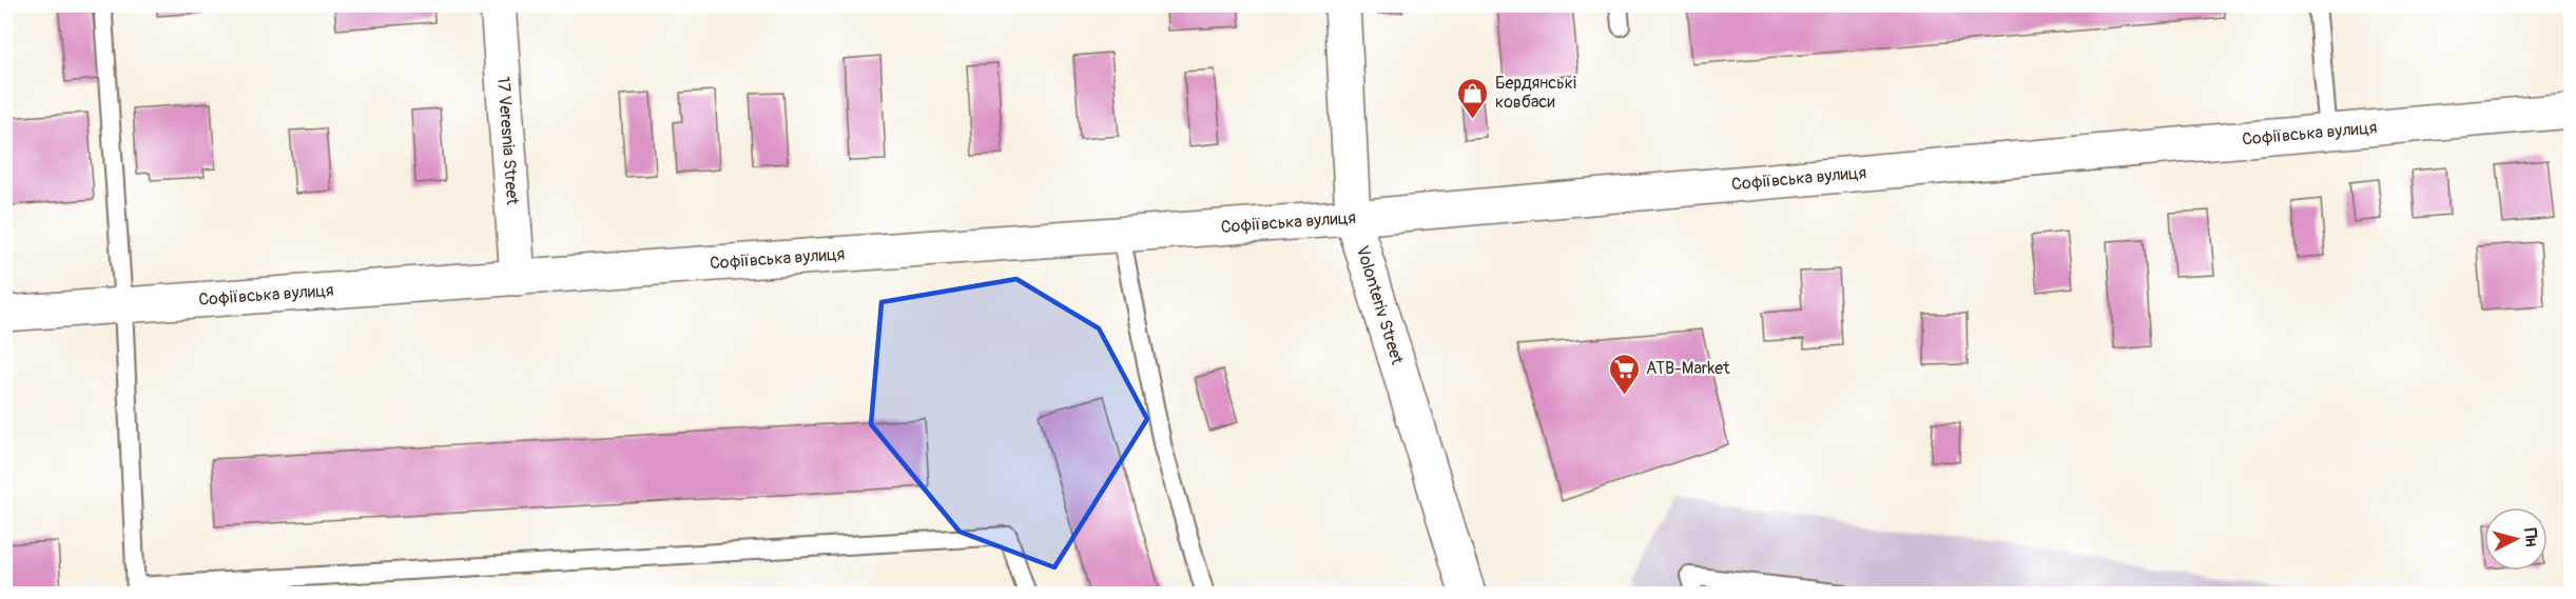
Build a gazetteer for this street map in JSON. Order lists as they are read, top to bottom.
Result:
{
  "streets": {
    "street": ["Софіївська вулиця", "17 Veresnia Street", "Volonteriv Street"]
  },
  "crossings": [
    ["Софіївська вулиця", "17 Veresnia Street"],
    ["Софіївська вулиця", "Volonteriv Street"]
  ],
  "places": {
    "shop": ["Бердянські ковбаси"],
    "supermarket": ["ATB-Market"]
  },
  "north": "right"
}
